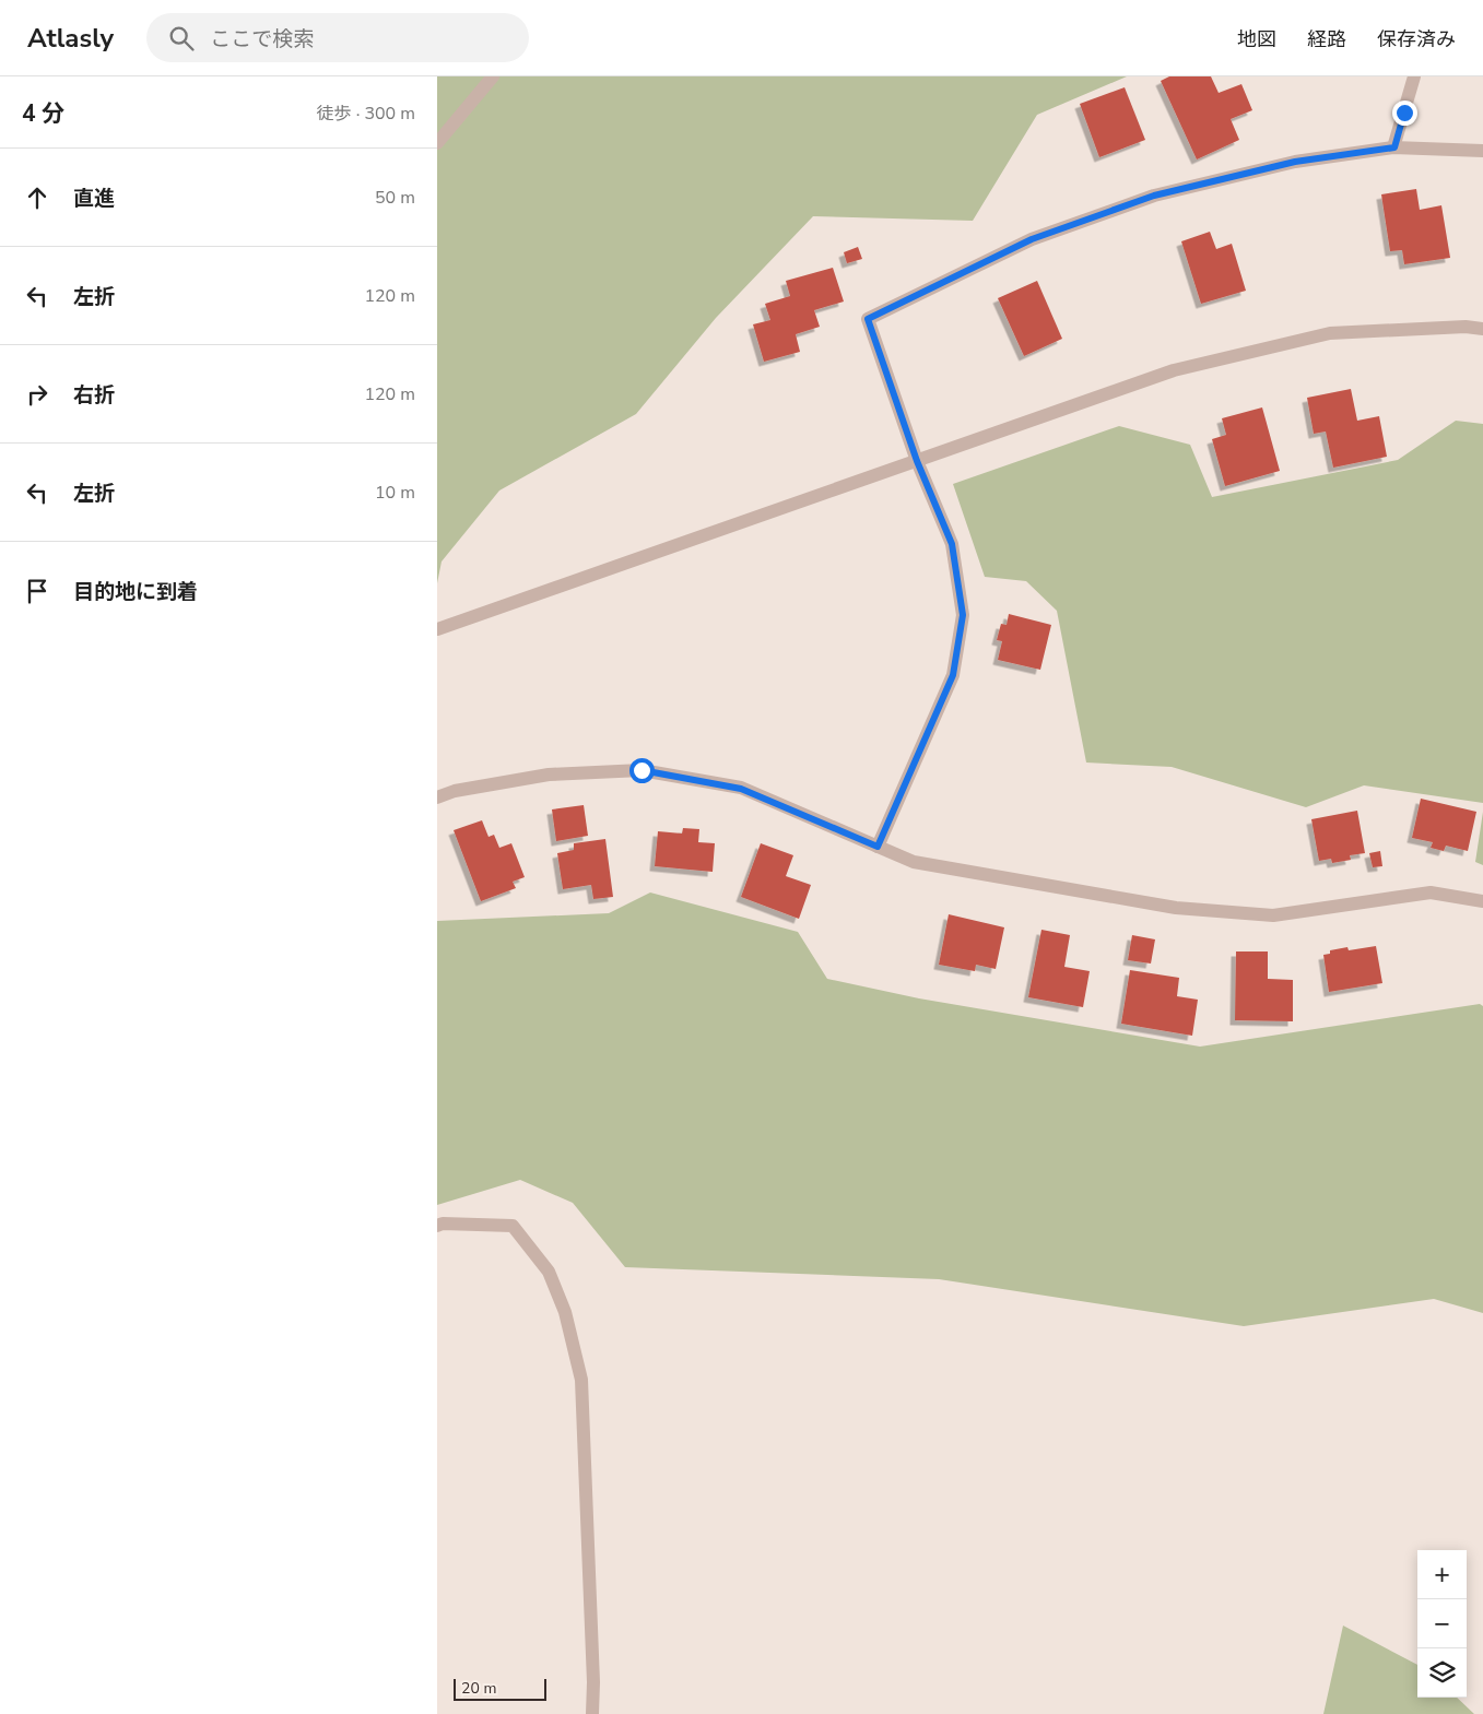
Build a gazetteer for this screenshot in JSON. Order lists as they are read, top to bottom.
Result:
{
  "scale_bar": "20 m",
  "page": {
    "header": "Atlasly",
    "search": "ここで検索",
    "nav": ["地図", "経路", "保存済み"],
    "heading": ["4 分", "徒歩 · 300 m"],
    "list": [
      ["直進", "50 m"],
      ["左折", "120 m"],
      ["右折", "120 m"],
      ["左折", "10 m"],
      "目的地に到着"
    ],
    "map_buttons": ["+", "−"],
    "scale": "20 m"
  }
}
